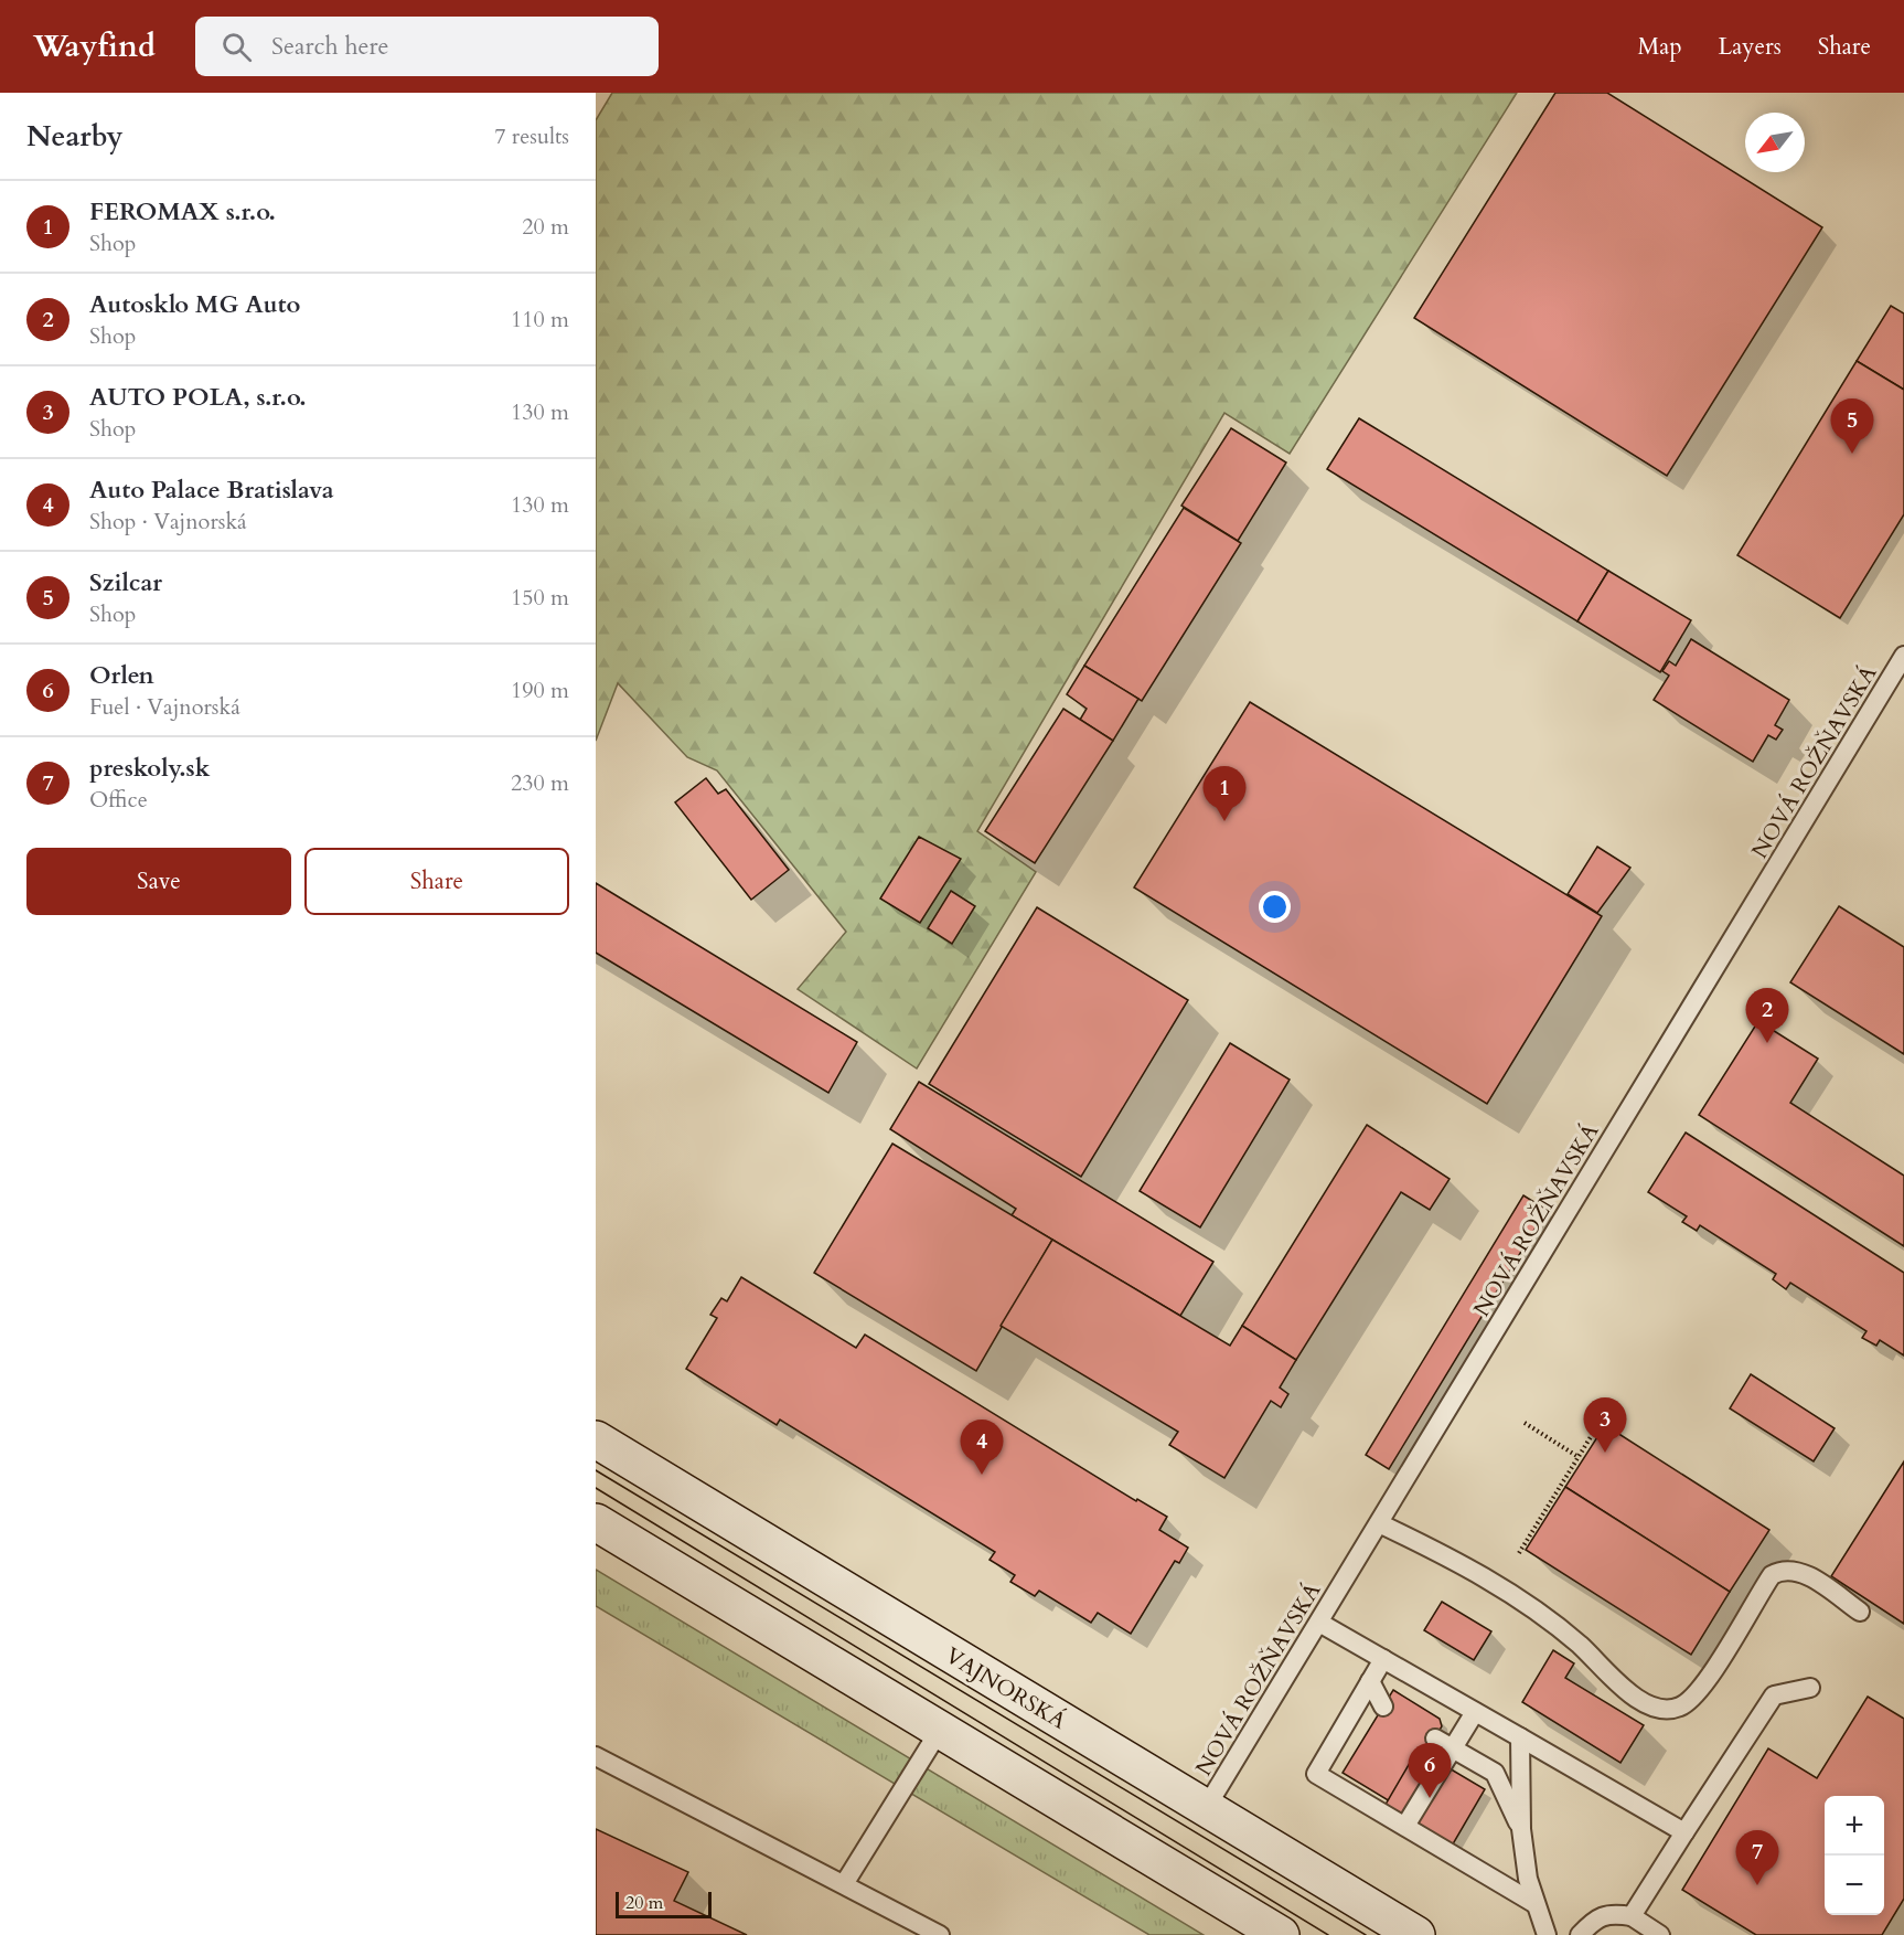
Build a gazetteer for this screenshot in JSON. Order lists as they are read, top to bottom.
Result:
{
  "streets": {
    "main road": ["VAJNORSKÁ"],
    "lane": ["NOVÁ ROŽŇAVSKÁ"]
  },
  "crossings": [
    ["NOVÁ ROŽŇAVSKÁ", "VAJNORSKÁ"]
  ],
  "scale_bar": "20 m",
  "north": "bottom left",
  "page": {
    "header": "Wayfind",
    "search": "Search here",
    "nav": ["Map", "Layers", "Share"],
    "heading": ["Nearby", "7 results"],
    "list": [
      {
        "mark": "1",
        "name": "FEROMAX s.r.o.",
        "note": "Shop",
        "value": "20 m"
      },
      {
        "mark": "2",
        "name": "Autosklo MG Auto",
        "note": "Shop",
        "value": "110 m"
      },
      {
        "mark": "3",
        "name": "AUTO POLA, s.r.o.",
        "note": "Shop",
        "value": "130 m"
      },
      {
        "mark": "4",
        "name": "Auto Palace Bratislava",
        "note": "Shop · Vajnorská",
        "value": "130 m"
      },
      {
        "mark": "5",
        "name": "Szilcar",
        "note": "Shop",
        "value": "150 m"
      },
      {
        "mark": "6",
        "name": "Orlen",
        "note": "Fuel · Vajnorská",
        "value": "190 m"
      },
      {
        "mark": "7",
        "name": "preskoly.sk",
        "note": "Office",
        "value": "230 m"
      }
    ],
    "pins": [
      "5",
      "1",
      "2",
      "3",
      "4",
      "6",
      "7"
    ],
    "buttons": ["Save", "Share"],
    "map_buttons": ["+", "−"],
    "scale": "20 m"
  }
}
